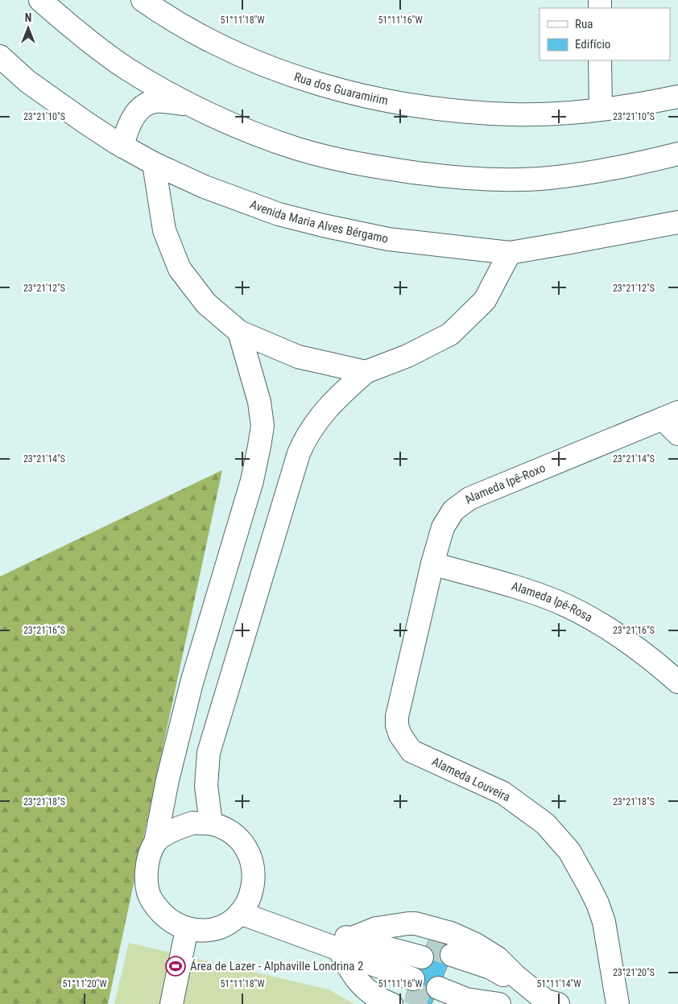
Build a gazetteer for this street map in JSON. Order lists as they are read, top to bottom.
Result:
{
  "streets": {
    "street": [
      "Rua dos Guaramirim",
      "Avenida Maria Alves Bérgamo",
      "Alameda Ipê-Roxo",
      "Alameda Ipê-Rosa",
      "Alameda Louveira"
    ]
  },
  "crossings": [
    ["Alameda Ipê-Roxo", "Alameda Ipê-Rosa"],
    ["Alameda Ipê-Roxo", "Alameda Louveira"],
    ["Alameda Ipê-Rosa", "Alameda Louveira"]
  ],
  "places": {
    "sports": ["Área de Lazer - Alphaville Londrina 2"]
  },
  "legend": ["Rua", "Edifício"],
  "north": "top",
  "coordinates": [
    "51°11'18\"W",
    "51°11'16\"W",
    "23°21'10\"S",
    "23°21'12\"S",
    "23°21'14\"S",
    "23°21'16\"S",
    "23°21'18\"S",
    "23°21'20\"S",
    "51°11'20\"W",
    "51°11'14\"W"
  ]
}
